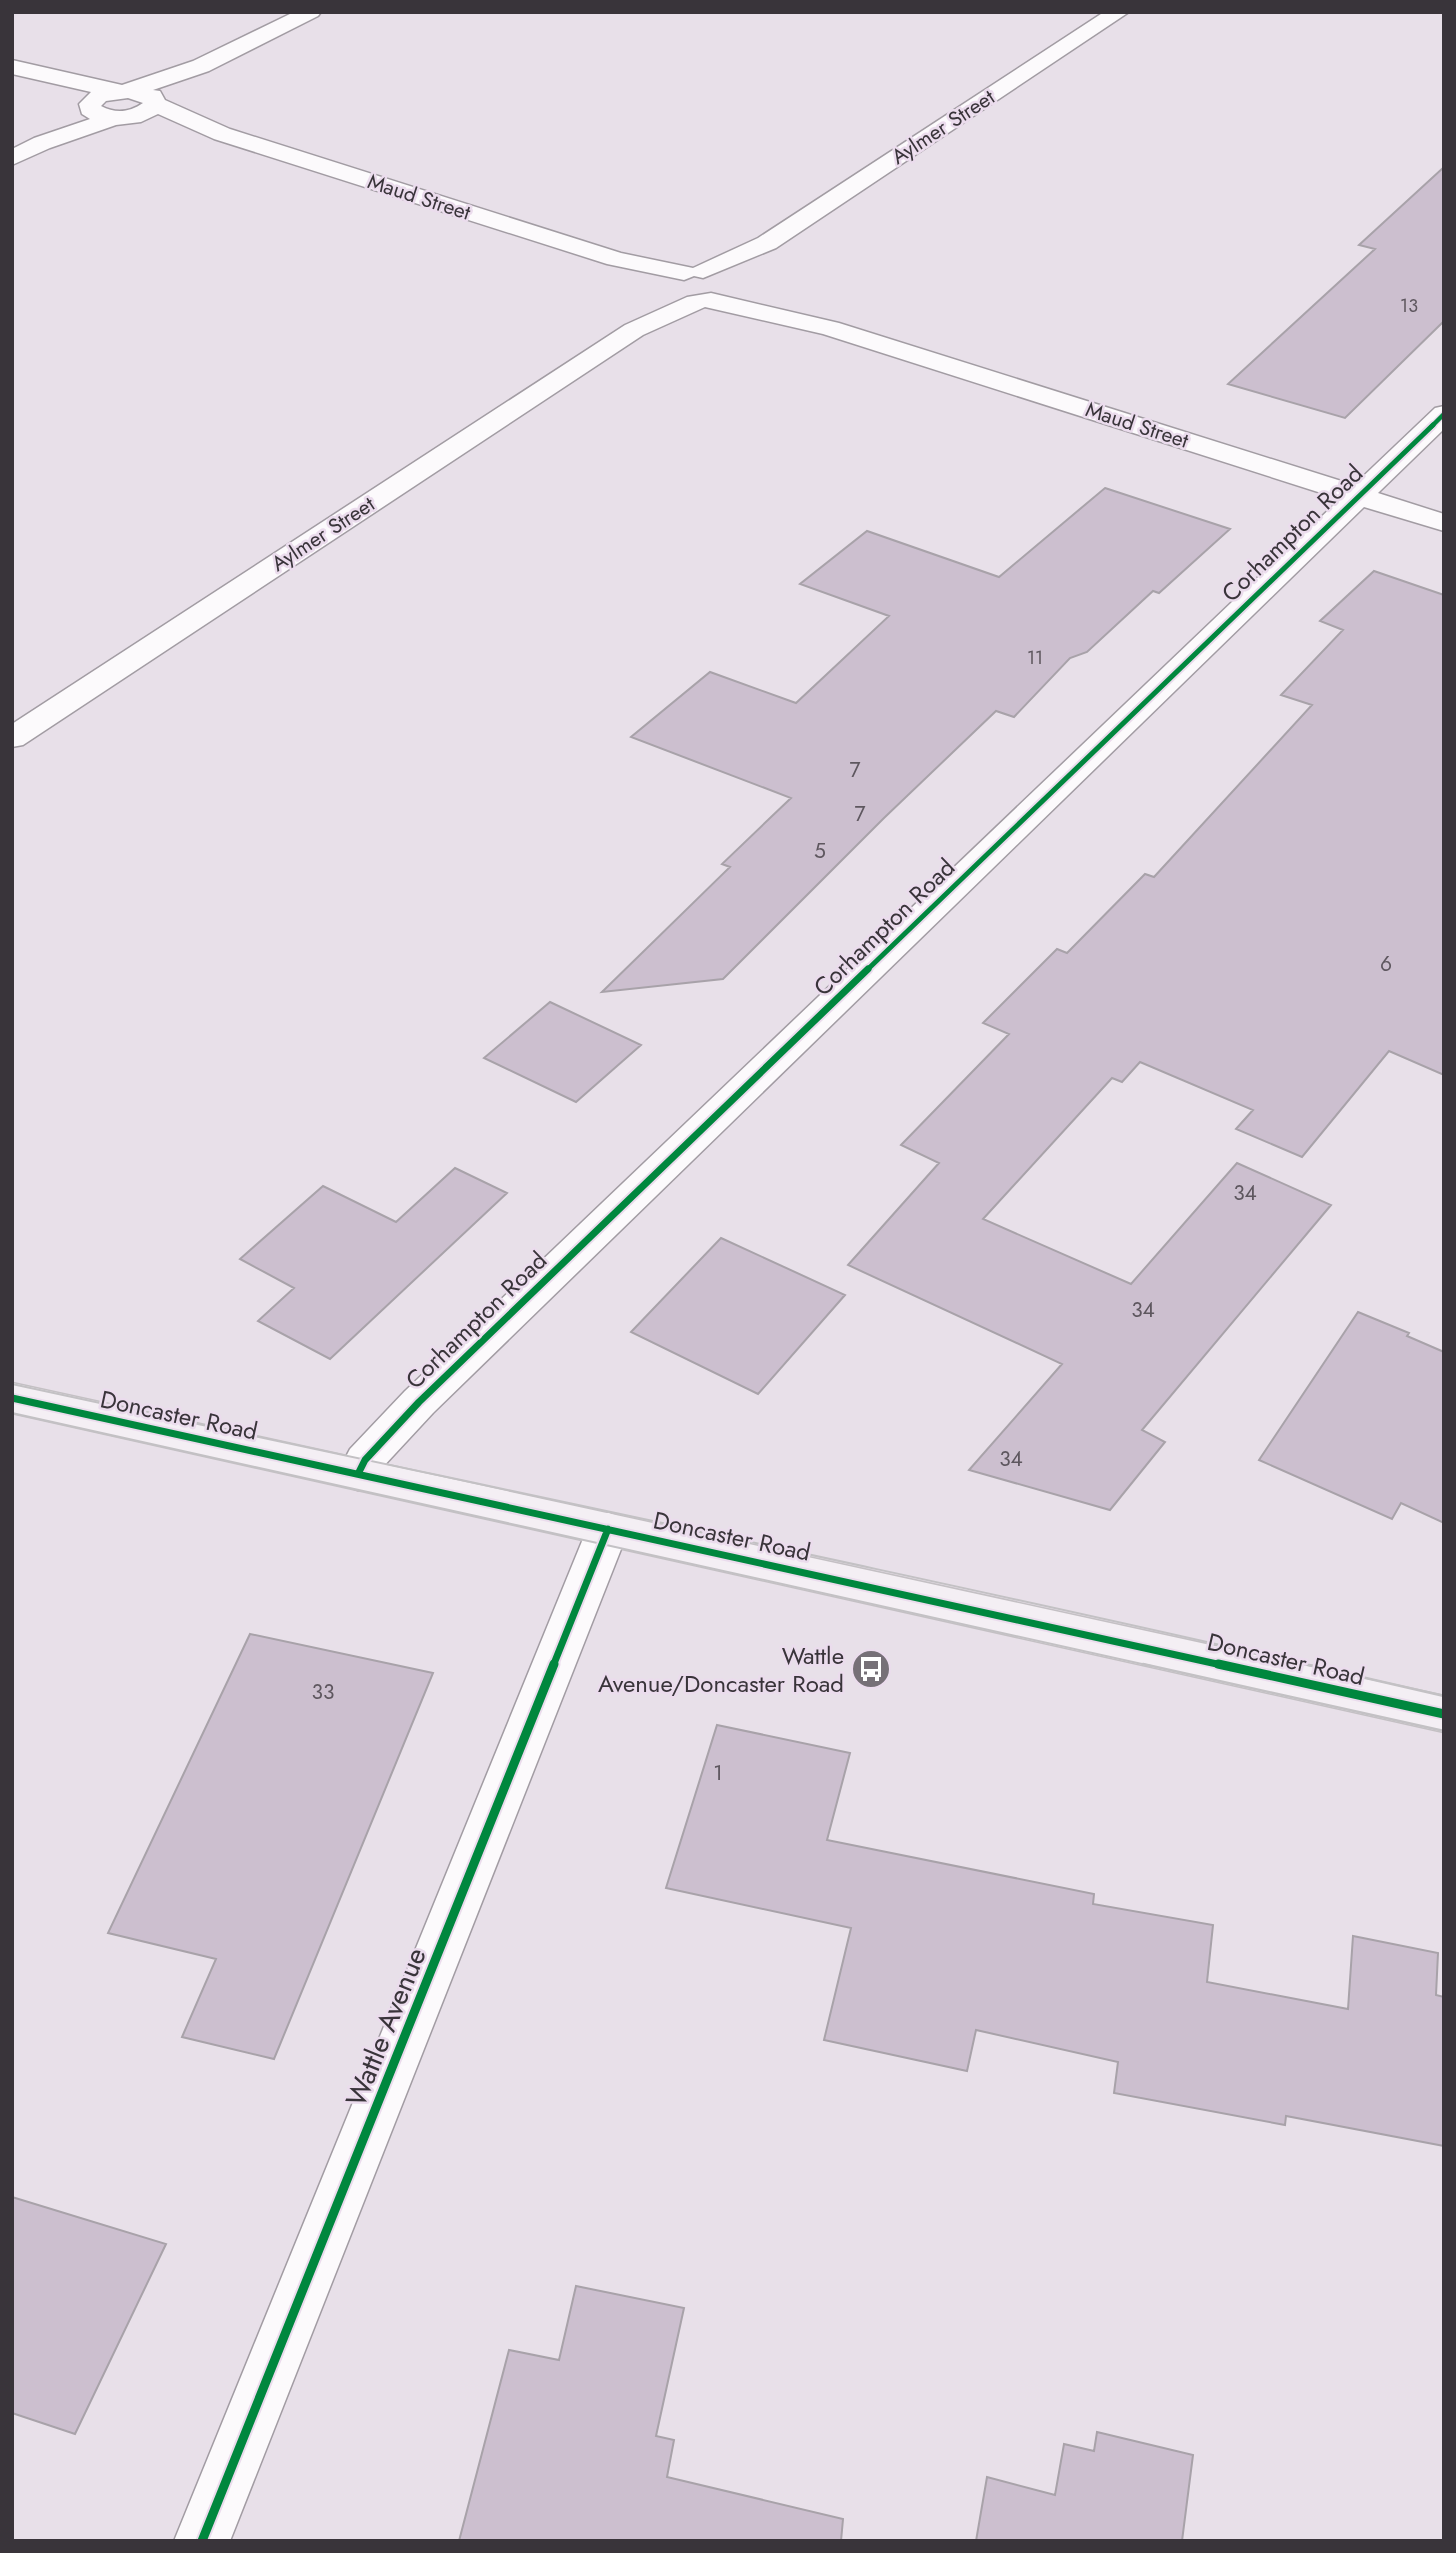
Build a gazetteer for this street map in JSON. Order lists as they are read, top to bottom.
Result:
{
  "streets": {
    "main road": ["Doncaster Road"],
    "street": [
      "Aylmer Street",
      "Maud Street",
      "Corhampton Road",
      "Wattle Avenue"
    ]
  },
  "crossings": [
    ["Aylmer Street", "Maud Street"],
    ["Maud Street", "Corhampton Road"],
    ["Corhampton Road", "Doncaster Road"],
    ["Doncaster Road", "Wattle Avenue"]
  ],
  "places": {
    "bus stop": ["Wattle Avenue/Doncaster Road"]
  },
  "house_numbers": [
    "13",
    "11",
    "7",
    "7",
    "5",
    "6",
    "34",
    "34",
    "34",
    "33",
    "1"
  ]
}
